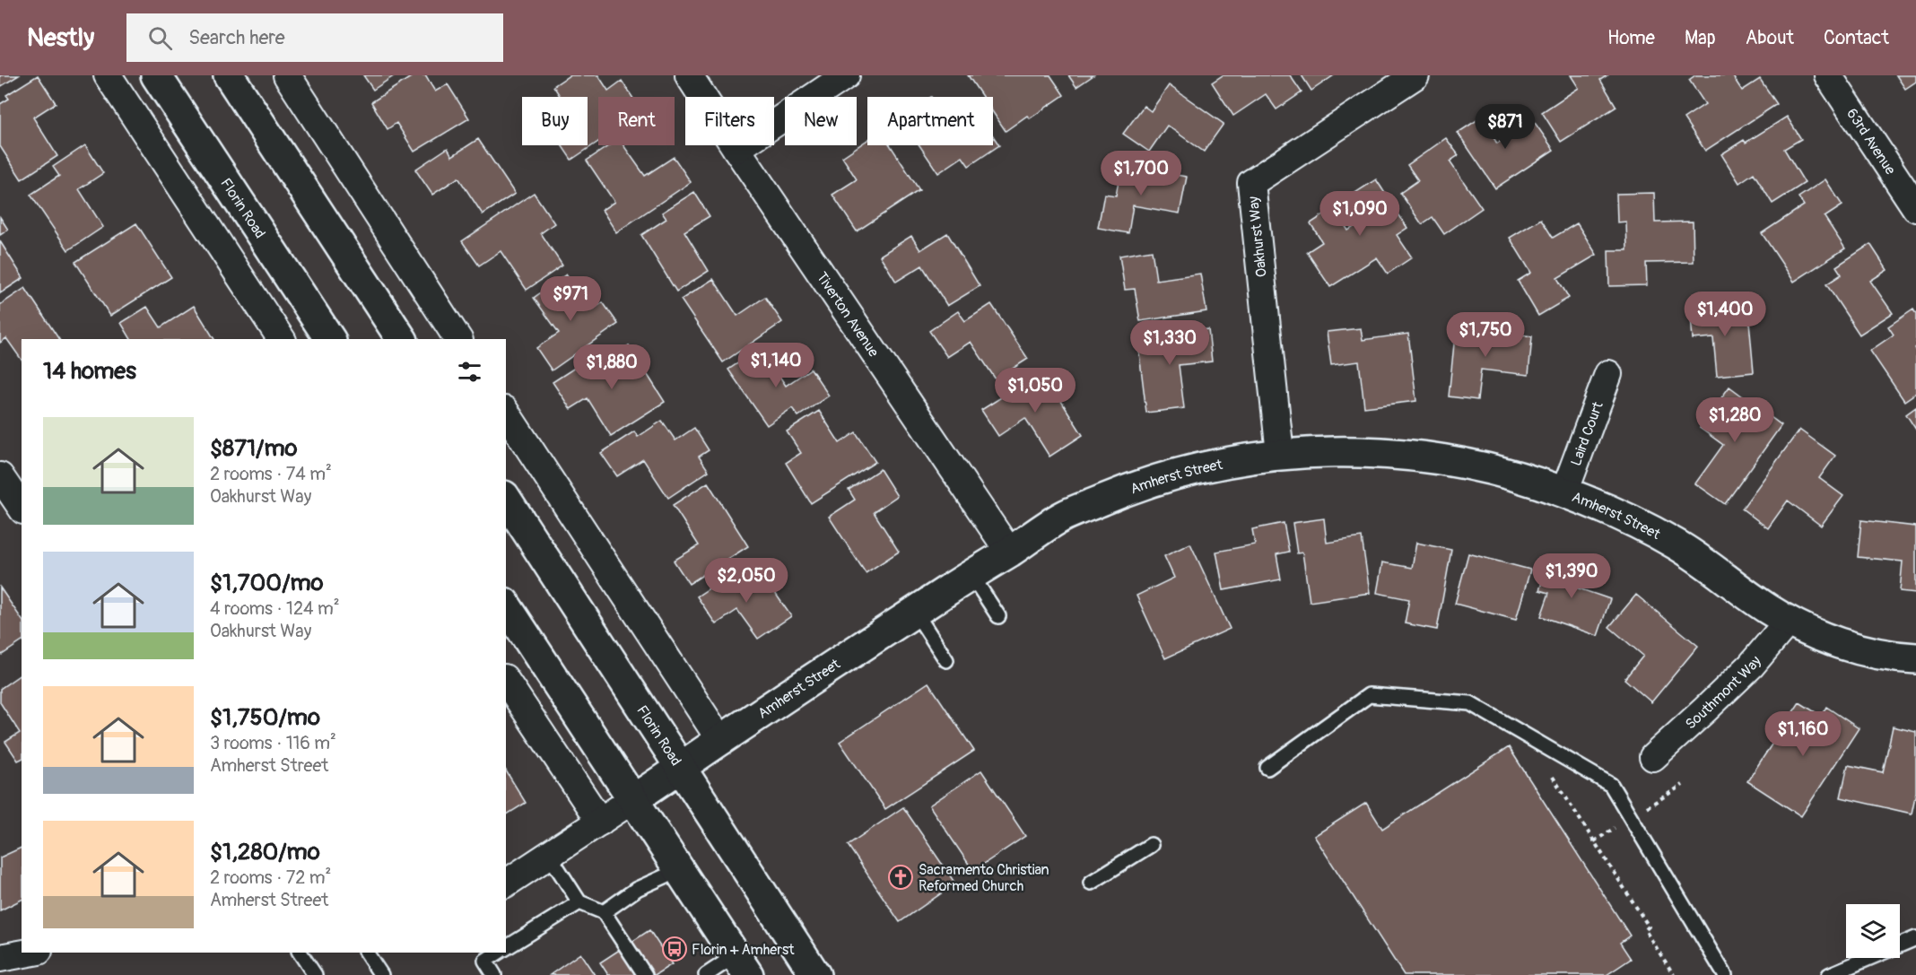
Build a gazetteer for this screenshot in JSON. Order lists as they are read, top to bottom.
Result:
{
  "streets": {
    "main road": ["Florin Road", "Amherst Street"],
    "street": [
      "63rd Avenue",
      "Oakhurst Way",
      "Tiverton Avenue",
      "Laird Court",
      "Southmont Way"
    ]
  },
  "crossings": [
    ["Florin Road", "Amherst Street"],
    ["Oakhurst Way", "Amherst Street"],
    ["Tiverton Avenue", "Amherst Street"],
    ["Laird Court", "Amherst Street"],
    ["Amherst Street", "Southmont Way"]
  ],
  "places": {
    "church": ["Sacramento Christian Reformed Church"],
    "bus stop": ["Florin + Amherst"]
  },
  "page": {
    "header": "Nestly",
    "search": "Search here",
    "nav": [
      "Home",
      "Map",
      "About",
      "Contact"
    ],
    "chip": [
      "Buy",
      "Rent",
      "Filters",
      "New",
      "Apartment"
    ],
    "price": [
      "$871",
      "$1,700",
      "$1,090",
      "$971",
      "$1,400",
      "$1,750",
      "$1,330",
      "$1,140",
      "$1,880",
      "$1,050",
      "$1,280",
      "$1,390",
      "$2,050",
      "$1,160"
    ],
    "heading": "14 homes",
    "list": [
      {
        "name": "$871/mo",
        "note": "2 rooms · 74 m² · Oakhurst Way"
      },
      {
        "name": "$1,700/mo",
        "note": "4 rooms · 124 m² · Oakhurst Way"
      },
      {
        "name": "$1,750/mo",
        "note": "3 rooms · 116 m² · Amherst Street"
      },
      {
        "name": "$1,280/mo",
        "note": "2 rooms · 72 m² · Amherst Street"
      }
    ]
  }
}
